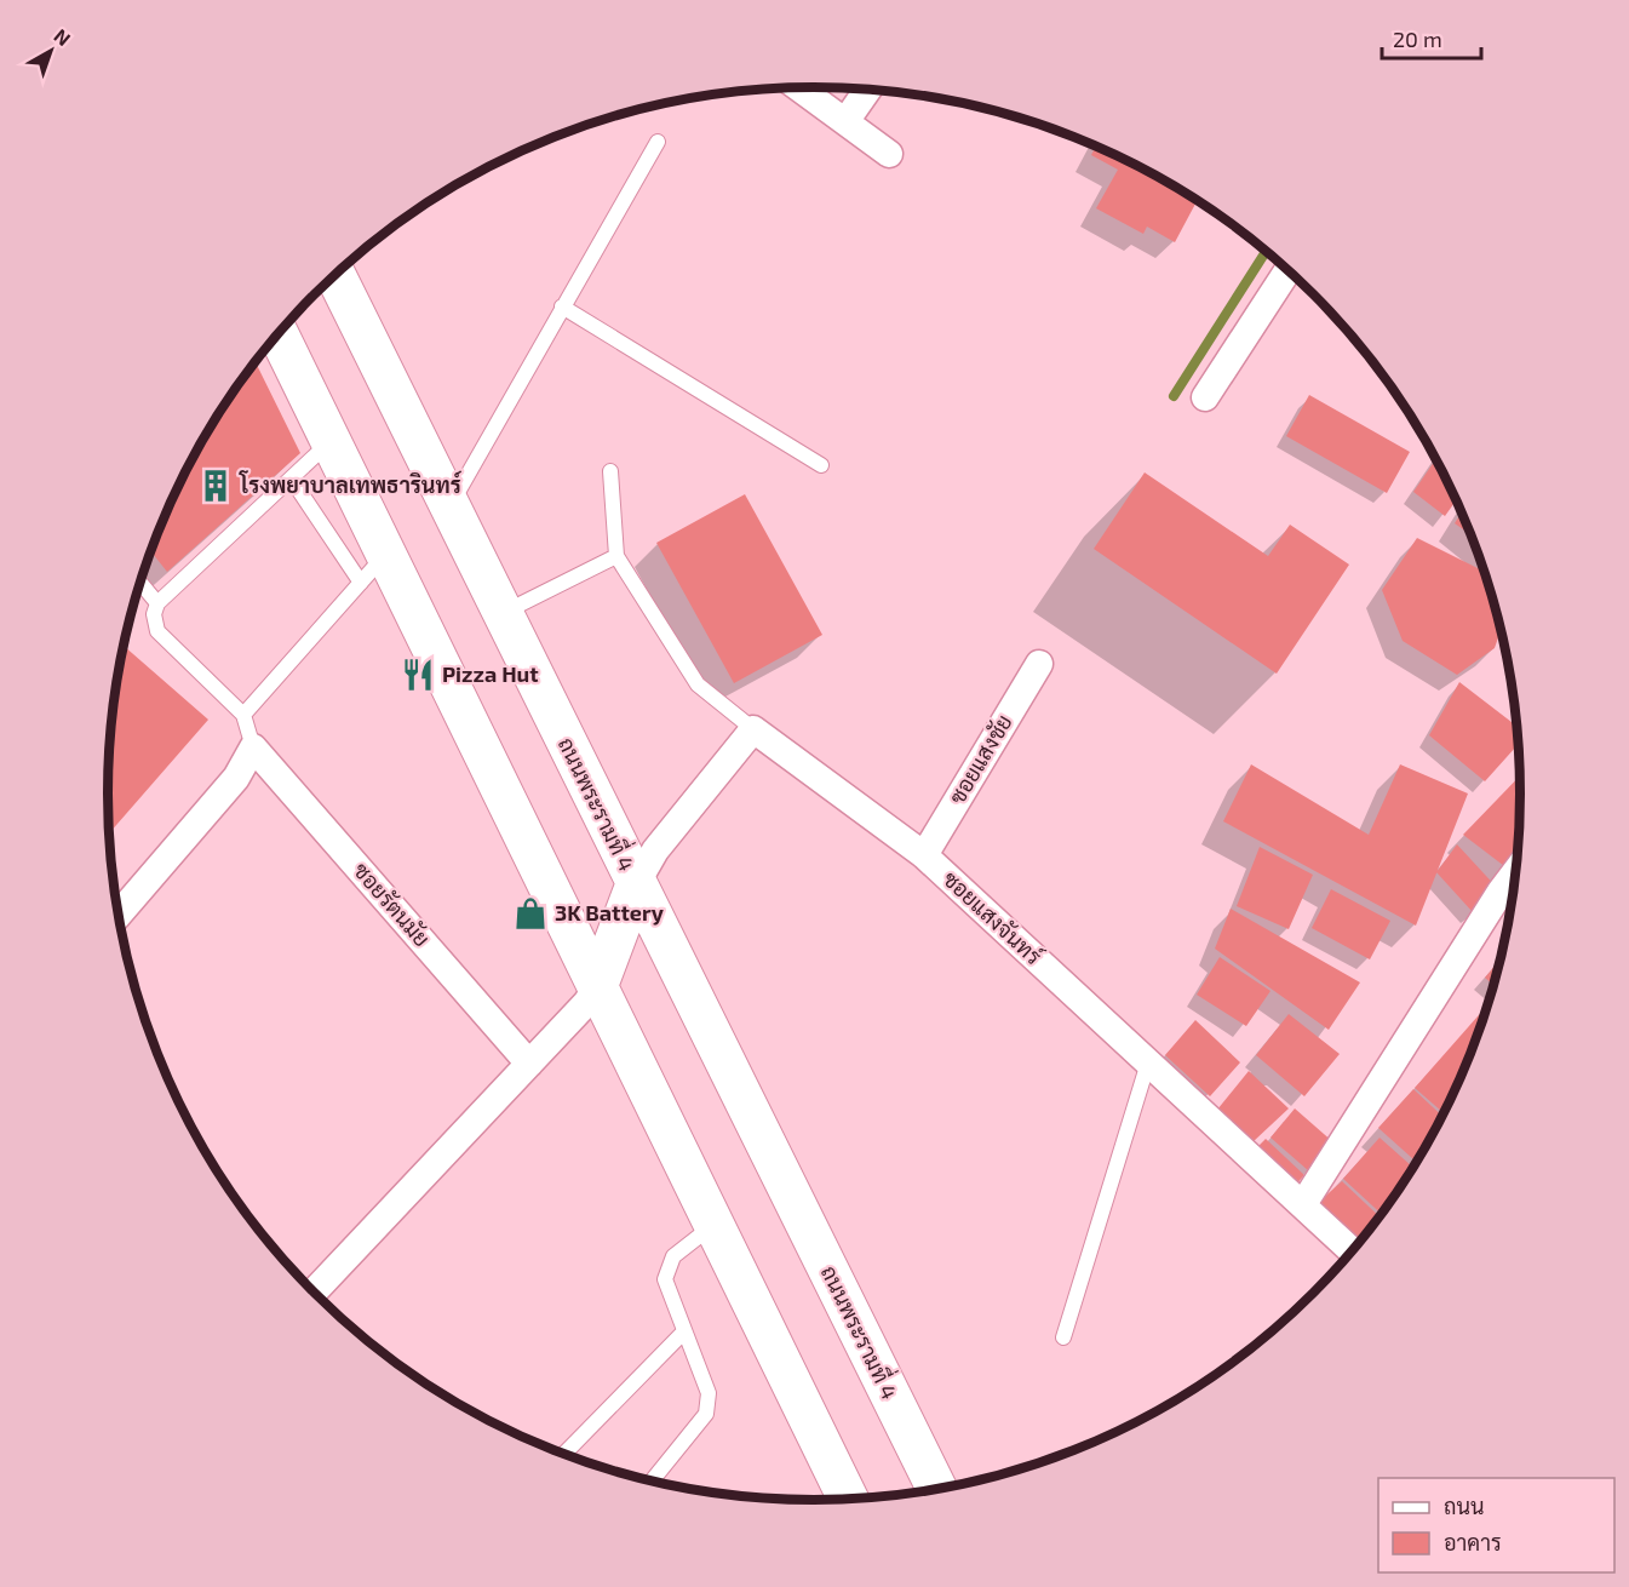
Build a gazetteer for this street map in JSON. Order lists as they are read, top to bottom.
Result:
{
  "streets": {
    "main road": ["ถนนพระรามที่ 4"],
    "street": ["ซอยแสงชัย", "ซอยรัตนมัย", "ซอยแสงจันทร์"]
  },
  "crossings": [
    ["ซอยแสงชัย", "ซอยแสงจันทร์"]
  ],
  "places": {
    "building": ["โรงพยาบาลเทพธารินทร์"],
    "restaurant": ["Pizza Hut"],
    "shop": ["3K Battery"]
  },
  "legend": ["ถนน", "อาคาร"],
  "scale_bar": "20 m",
  "north": "top right"
}
